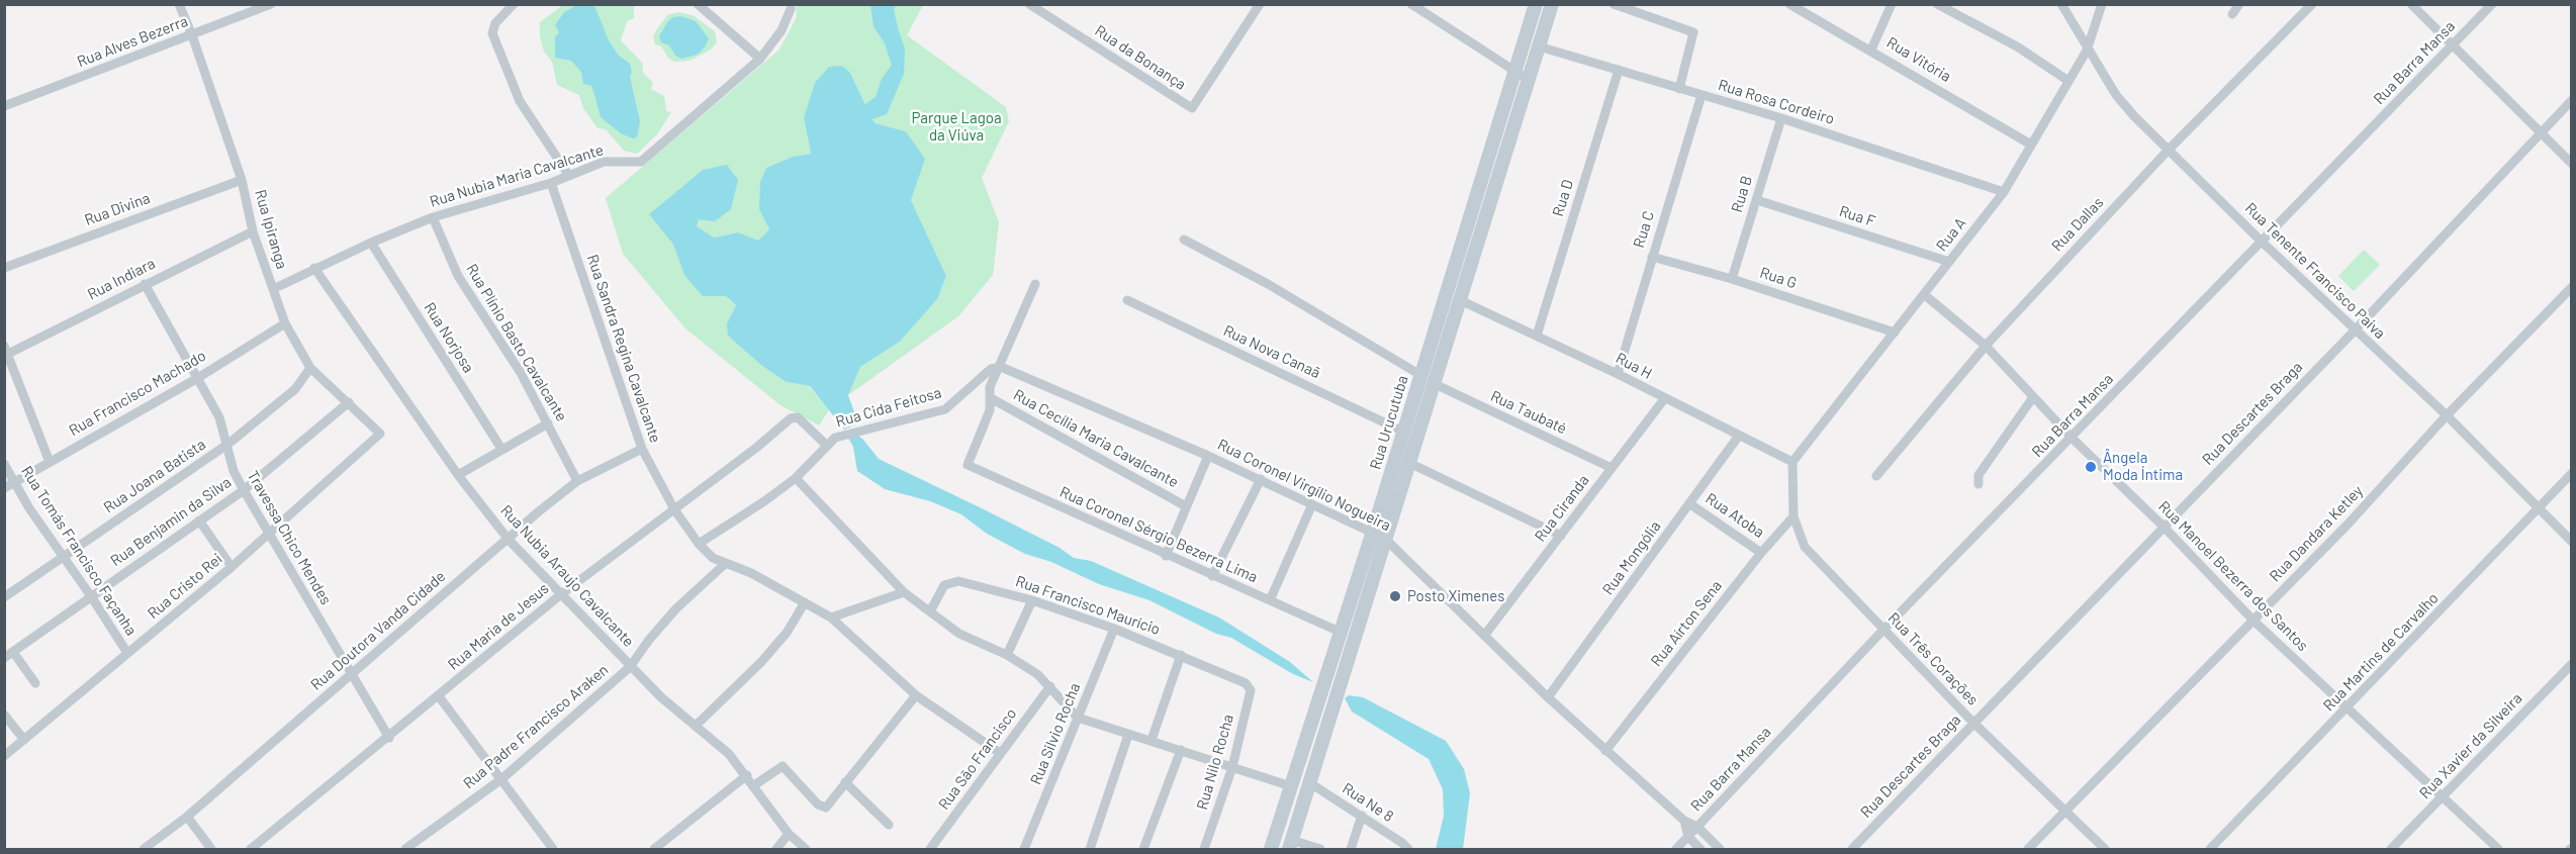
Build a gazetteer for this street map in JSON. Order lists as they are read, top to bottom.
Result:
{
  "streets": {
    "street": [
      "Rua Alves Bezerra",
      "Rua da Bonança",
      "Rua Vitória",
      "Rua Barra Mansa",
      "Rua Rosa Cordeiro",
      "Rua Nubia Maria Cavalcante",
      "Rua B",
      "Rua D",
      "Rua Divina",
      "Rua F",
      "Rua Dallas",
      "Rua Ipiranga",
      "Rua C",
      "Rua A",
      "Rua Tenente Francisco Paiva",
      "Rua G",
      "Rua Indiara",
      "Rua Norjosa",
      "Rua Plínio Basto Cavalcante",
      "Rua Sandra Regina Cavalcante",
      "Rua Nova Canaã",
      "Rua H",
      "Rua Francisco Machado",
      "Rua Cida Feitosa",
      "Rua Taubaté",
      "Rua Descartes Braga",
      "Rua Urucutuba",
      "Rua Cecília Maria Cavalcante",
      "Rua Joana Batista",
      "Rua Coronel Virgílio Nogueira",
      "Rua Ciranda",
      "Rua Atoba",
      "Rua Benjamin da Silva",
      "Rua Dandara Ketley",
      "Rua Coronel Sérgio Bezerra Lima",
      "Travessa Chico Mendes",
      "Rua Tomás Francisco Façanha",
      "Rua Mongólia",
      "Rua Nubia Araujo Cavalcante",
      "Rua Manoel Bezerra dos Santos",
      "Rua Cristo Rei",
      "Rua Francisco Maurício",
      "Rua Aírton Sena",
      "Rua Maria de Jesus",
      "Rua Doutora Vanda Cidade",
      "Rua Martins de Carvalho",
      "Rua Três Corações",
      "Rua Padre Francisco Araken",
      "Rua Silvio Rocha",
      "Rua Xavier da Silveira",
      "Rua São Francisco",
      "Rua Nilo Rocha",
      "Rua Ne 8"
    ]
  },
  "crossings": [
    ["Rua Alves Bezerra", "Rua Ipiranga"],
    ["Rua Vitória", "Rua A"],
    ["Rua Barra Mansa", "Rua Tenente Francisco Paiva"],
    ["Rua Barra Mansa", "Rua Coronel Virgílio Nogueira"],
    ["Rua Barra Mansa", "Rua Manoel Bezerra dos Santos"],
    ["Rua Barra Mansa", "Rua Três Corações"],
    ["Rua Rosa Cordeiro", "Rua B"],
    ["Rua Rosa Cordeiro", "Rua D"],
    ["Rua Rosa Cordeiro", "Rua C"],
    ["Rua Rosa Cordeiro", "Rua A"],
    ["Rua Rosa Cordeiro", "Rua Urucutuba"],
    ["Rua Nubia Maria Cavalcante", "Rua Ipiranga"],
    ["Rua Nubia Maria Cavalcante", "Rua Norjosa"],
    ["Rua Nubia Maria Cavalcante", "Rua Plínio Basto Cavalcante"],
    ["Rua Nubia Maria Cavalcante", "Rua Sandra Regina Cavalcante"],
    ["Rua Nubia Maria Cavalcante", "Rua Nubia Araujo Cavalcante"],
    ["Rua B", "Rua F"],
    ["Rua B", "Rua G"],
    ["Rua D", "Rua H"],
    ["Rua Divina", "Rua Ipiranga"],
    ["Rua F", "Rua A"],
    ["Rua Dallas", "Rua Tenente Francisco Paiva"],
    ["Rua Dallas", "Rua Manoel Bezerra dos Santos"],
    ["Rua Ipiranga", "Rua Indiara"],
    ["Rua Ipiranga", "Rua Francisco Machado"],
    ["Rua Ipiranga", "Rua Joana Batista"],
    ["Rua Ipiranga", "Rua Benjamin da Silva"],
    ["Rua Ipiranga", "Rua Cristo Rei"],
    ["Rua C", "Rua G"],
    ["Rua C", "Rua H"],
    ["Rua A", "Rua Tenente Francisco Paiva"],
    ["Rua A", "Rua G"],
    ["Rua A", "Rua H"],
    ["Rua A", "Rua Manoel Bezerra dos Santos"],
    ["Rua A", "Rua Três Corações"],
    ["Rua Tenente Francisco Paiva", "Rua Descartes Braga"],
    ["Rua Tenente Francisco Paiva", "Rua Dandara Ketley"],
    ["Rua Tenente Francisco Paiva", "Rua Martins de Carvalho"],
    ["Rua Indiara", "Travessa Chico Mendes"],
    ["Rua Plínio Basto Cavalcante", "Rua Doutora Vanda Cidade"],
    ["Rua Sandra Regina Cavalcante", "Rua Cida Feitosa"],
    ["Rua Sandra Regina Cavalcante", "Rua Maria de Jesus"],
    ["Rua Sandra Regina Cavalcante", "Rua Doutora Vanda Cidade"],
    ["Rua Sandra Regina Cavalcante", "Rua Padre Francisco Araken"],
    ["Rua Sandra Regina Cavalcante", "Rua São Francisco"],
    ["Rua Nova Canaã", "Rua Urucutuba"],
    ["Rua H", "Rua Urucutuba"],
    ["Rua H", "Rua Ciranda"],
    ["Rua H", "Rua Mongólia"],
    ["Rua H", "Rua Três Corações"],
    ["Rua Francisco Machado", "Travessa Chico Mendes"],
    ["Rua Francisco Machado", "Rua Tomás Francisco Façanha"],
    ["Rua Cida Feitosa", "Rua Coronel Virgílio Nogueira"],
    ["Rua Cida Feitosa", "Rua Maria de Jesus"],
    ["Rua Taubaté", "Rua Urucutuba"],
    ["Rua Taubaté", "Rua Ciranda"],
    ["Rua Descartes Braga", "Rua Manoel Bezerra dos Santos"],
    ["Rua Descartes Braga", "Rua Três Corações"],
    ["Rua Urucutuba", "Rua Coronel Virgílio Nogueira"],
    ["Rua Urucutuba", "Rua Coronel Sérgio Bezerra Lima"],
    ["Rua Urucutuba", "Rua Ne 8"],
    ["Rua Cecília Maria Cavalcante", "Rua Coronel Sérgio Bezerra Lima"],
    ["Rua Joana Batista", "Travessa Chico Mendes"],
    ["Rua Joana Batista", "Rua Tomás Francisco Façanha"],
    ["Rua Coronel Virgílio Nogueira", "Rua Ciranda"],
    ["Rua Coronel Virgílio Nogueira", "Rua Mongólia"],
    ["Rua Coronel Virgílio Nogueira", "Rua Aírton Sena"],
    ["Rua Atoba", "Rua Mongólia"],
    ["Rua Atoba", "Rua Aírton Sena"],
    ["Rua Benjamin da Silva", "Travessa Chico Mendes"],
    ["Rua Benjamin da Silva", "Rua Tomás Francisco Façanha"],
    ["Rua Dandara Ketley", "Rua Manoel Bezerra dos Santos"],
    ["Rua Dandara Ketley", "Rua Três Corações"],
    ["Travessa Chico Mendes", "Rua Cristo Rei"],
    ["Travessa Chico Mendes", "Rua Maria de Jesus"],
    ["Travessa Chico Mendes", "Rua Doutora Vanda Cidade"],
    ["Rua Tomás Francisco Façanha", "Rua Cristo Rei"],
    ["Rua Nubia Araujo Cavalcante", "Rua Maria de Jesus"],
    ["Rua Nubia Araujo Cavalcante", "Rua Doutora Vanda Cidade"],
    ["Rua Nubia Araujo Cavalcante", "Rua Padre Francisco Araken"],
    ["Rua Manoel Bezerra dos Santos", "Rua Martins de Carvalho"],
    ["Rua Manoel Bezerra dos Santos", "Rua Xavier da Silveira"],
    ["Rua Francisco Maurício", "Rua Silvio Rocha"],
    ["Rua Francisco Maurício", "Rua Nilo Rocha"],
    ["Rua Aírton Sena", "Rua Três Corações"]
  ],
  "parks": ["Parque Lagoa da Viúva"],
  "places": ["Ângela Moda Íntima", "Posto Ximenes"]
}
